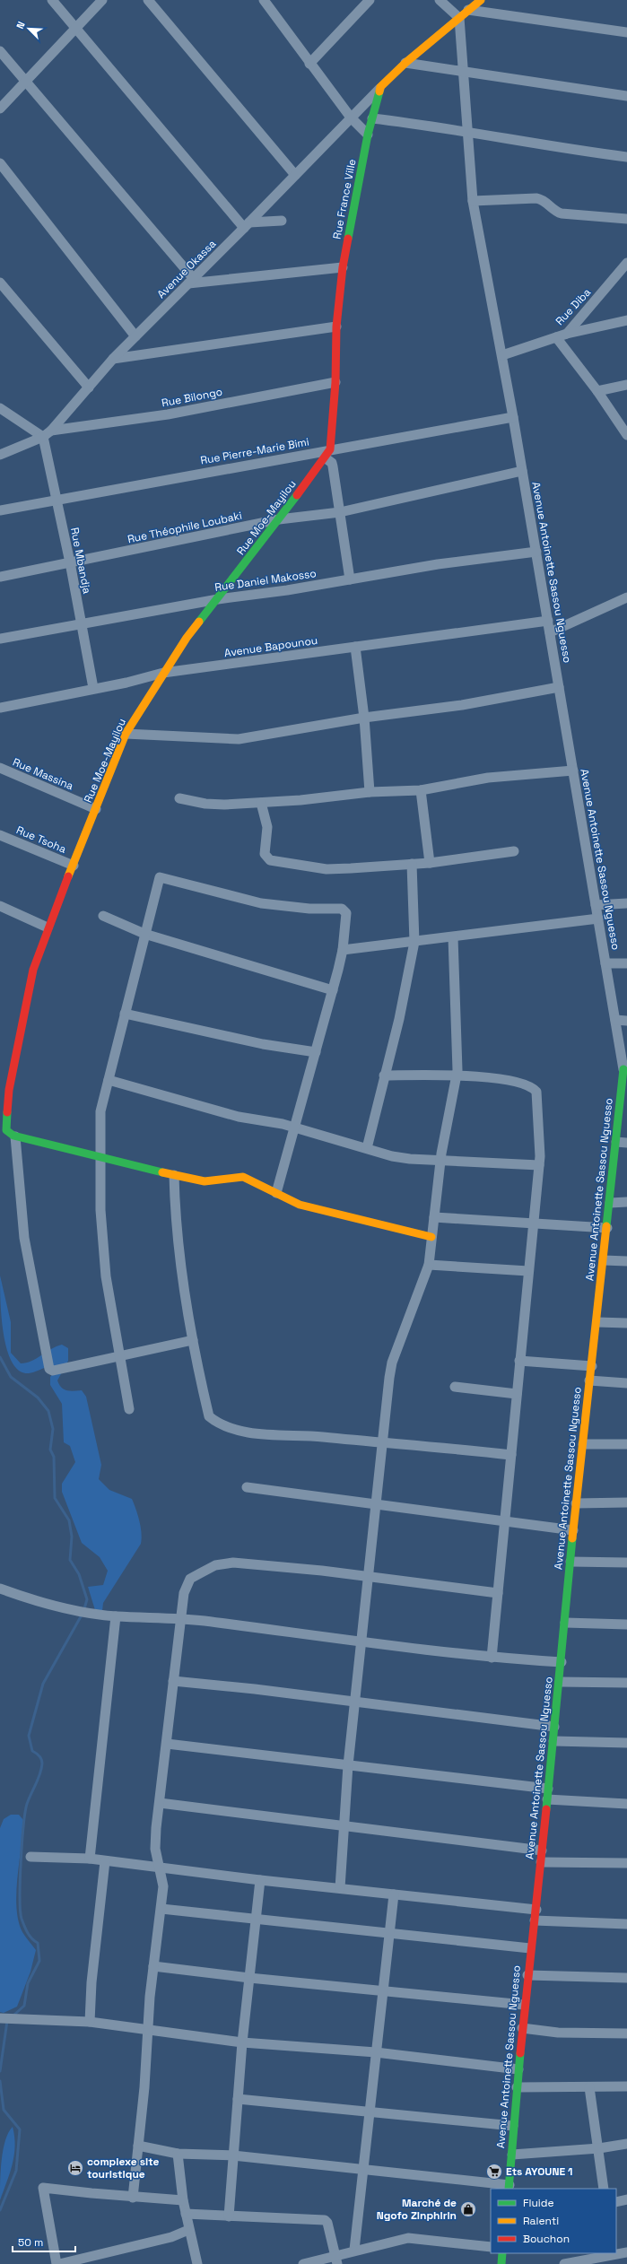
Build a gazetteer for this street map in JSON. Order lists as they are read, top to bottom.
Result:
{
  "streets": {
    "street": [
      "Rue France Ville",
      "Avenue Okassa",
      "Rue Diba",
      "Rue Bilongo",
      "Rue Pierre-Marie Bimi",
      "Rue Moe-Mayilou",
      "Rue Théophile Loubaki",
      "Rue Mbandja",
      "Avenue Antoinette Sassou Nguesso",
      "Rue Daniel Makosso",
      "Avenue Bapounou",
      "Rue Massina",
      "Rue Tsoha"
    ]
  },
  "crossings": [
    ["Rue France Ville", "Avenue Okassa"],
    ["Rue France Ville", "Rue Bilongo"],
    ["Rue France Ville", "Rue Pierre-Marie Bimi"],
    ["Rue France Ville", "Rue Moe-Mayilou"],
    ["Avenue Okassa", "Rue Bilongo"],
    ["Avenue Okassa", "Rue Mbandja"],
    ["Rue Diba", "Avenue Antoinette Sassou Nguesso"],
    ["Rue Pierre-Marie Bimi", "Rue Moe-Mayilou"],
    ["Rue Pierre-Marie Bimi", "Rue Mbandja"],
    ["Rue Pierre-Marie Bimi", "Avenue Antoinette Sassou Nguesso"],
    ["Rue Moe-Mayilou", "Rue Théophile Loubaki"],
    ["Rue Moe-Mayilou", "Rue Daniel Makosso"],
    ["Rue Moe-Mayilou", "Avenue Bapounou"],
    ["Rue Moe-Mayilou", "Rue Massina"],
    ["Rue Moe-Mayilou", "Rue Tsoha"],
    ["Rue Théophile Loubaki", "Rue Mbandja"],
    ["Rue Théophile Loubaki", "Avenue Antoinette Sassou Nguesso"],
    ["Rue Mbandja", "Rue Daniel Makosso"],
    ["Rue Mbandja", "Avenue Bapounou"],
    ["Avenue Antoinette Sassou Nguesso", "Rue Daniel Makosso"],
    ["Avenue Antoinette Sassou Nguesso", "Avenue Bapounou"]
  ],
  "places": {
    "hotel": ["complexe site touristique"],
    "supermarket": ["Ets AYOUNE 1"],
    "shop": ["Marché de Ngofo Zinphirin"]
  },
  "legend": ["Fluide", "Ralenti", "Bouchon"],
  "scale_bar": "50 m",
  "north": "top left"
}
